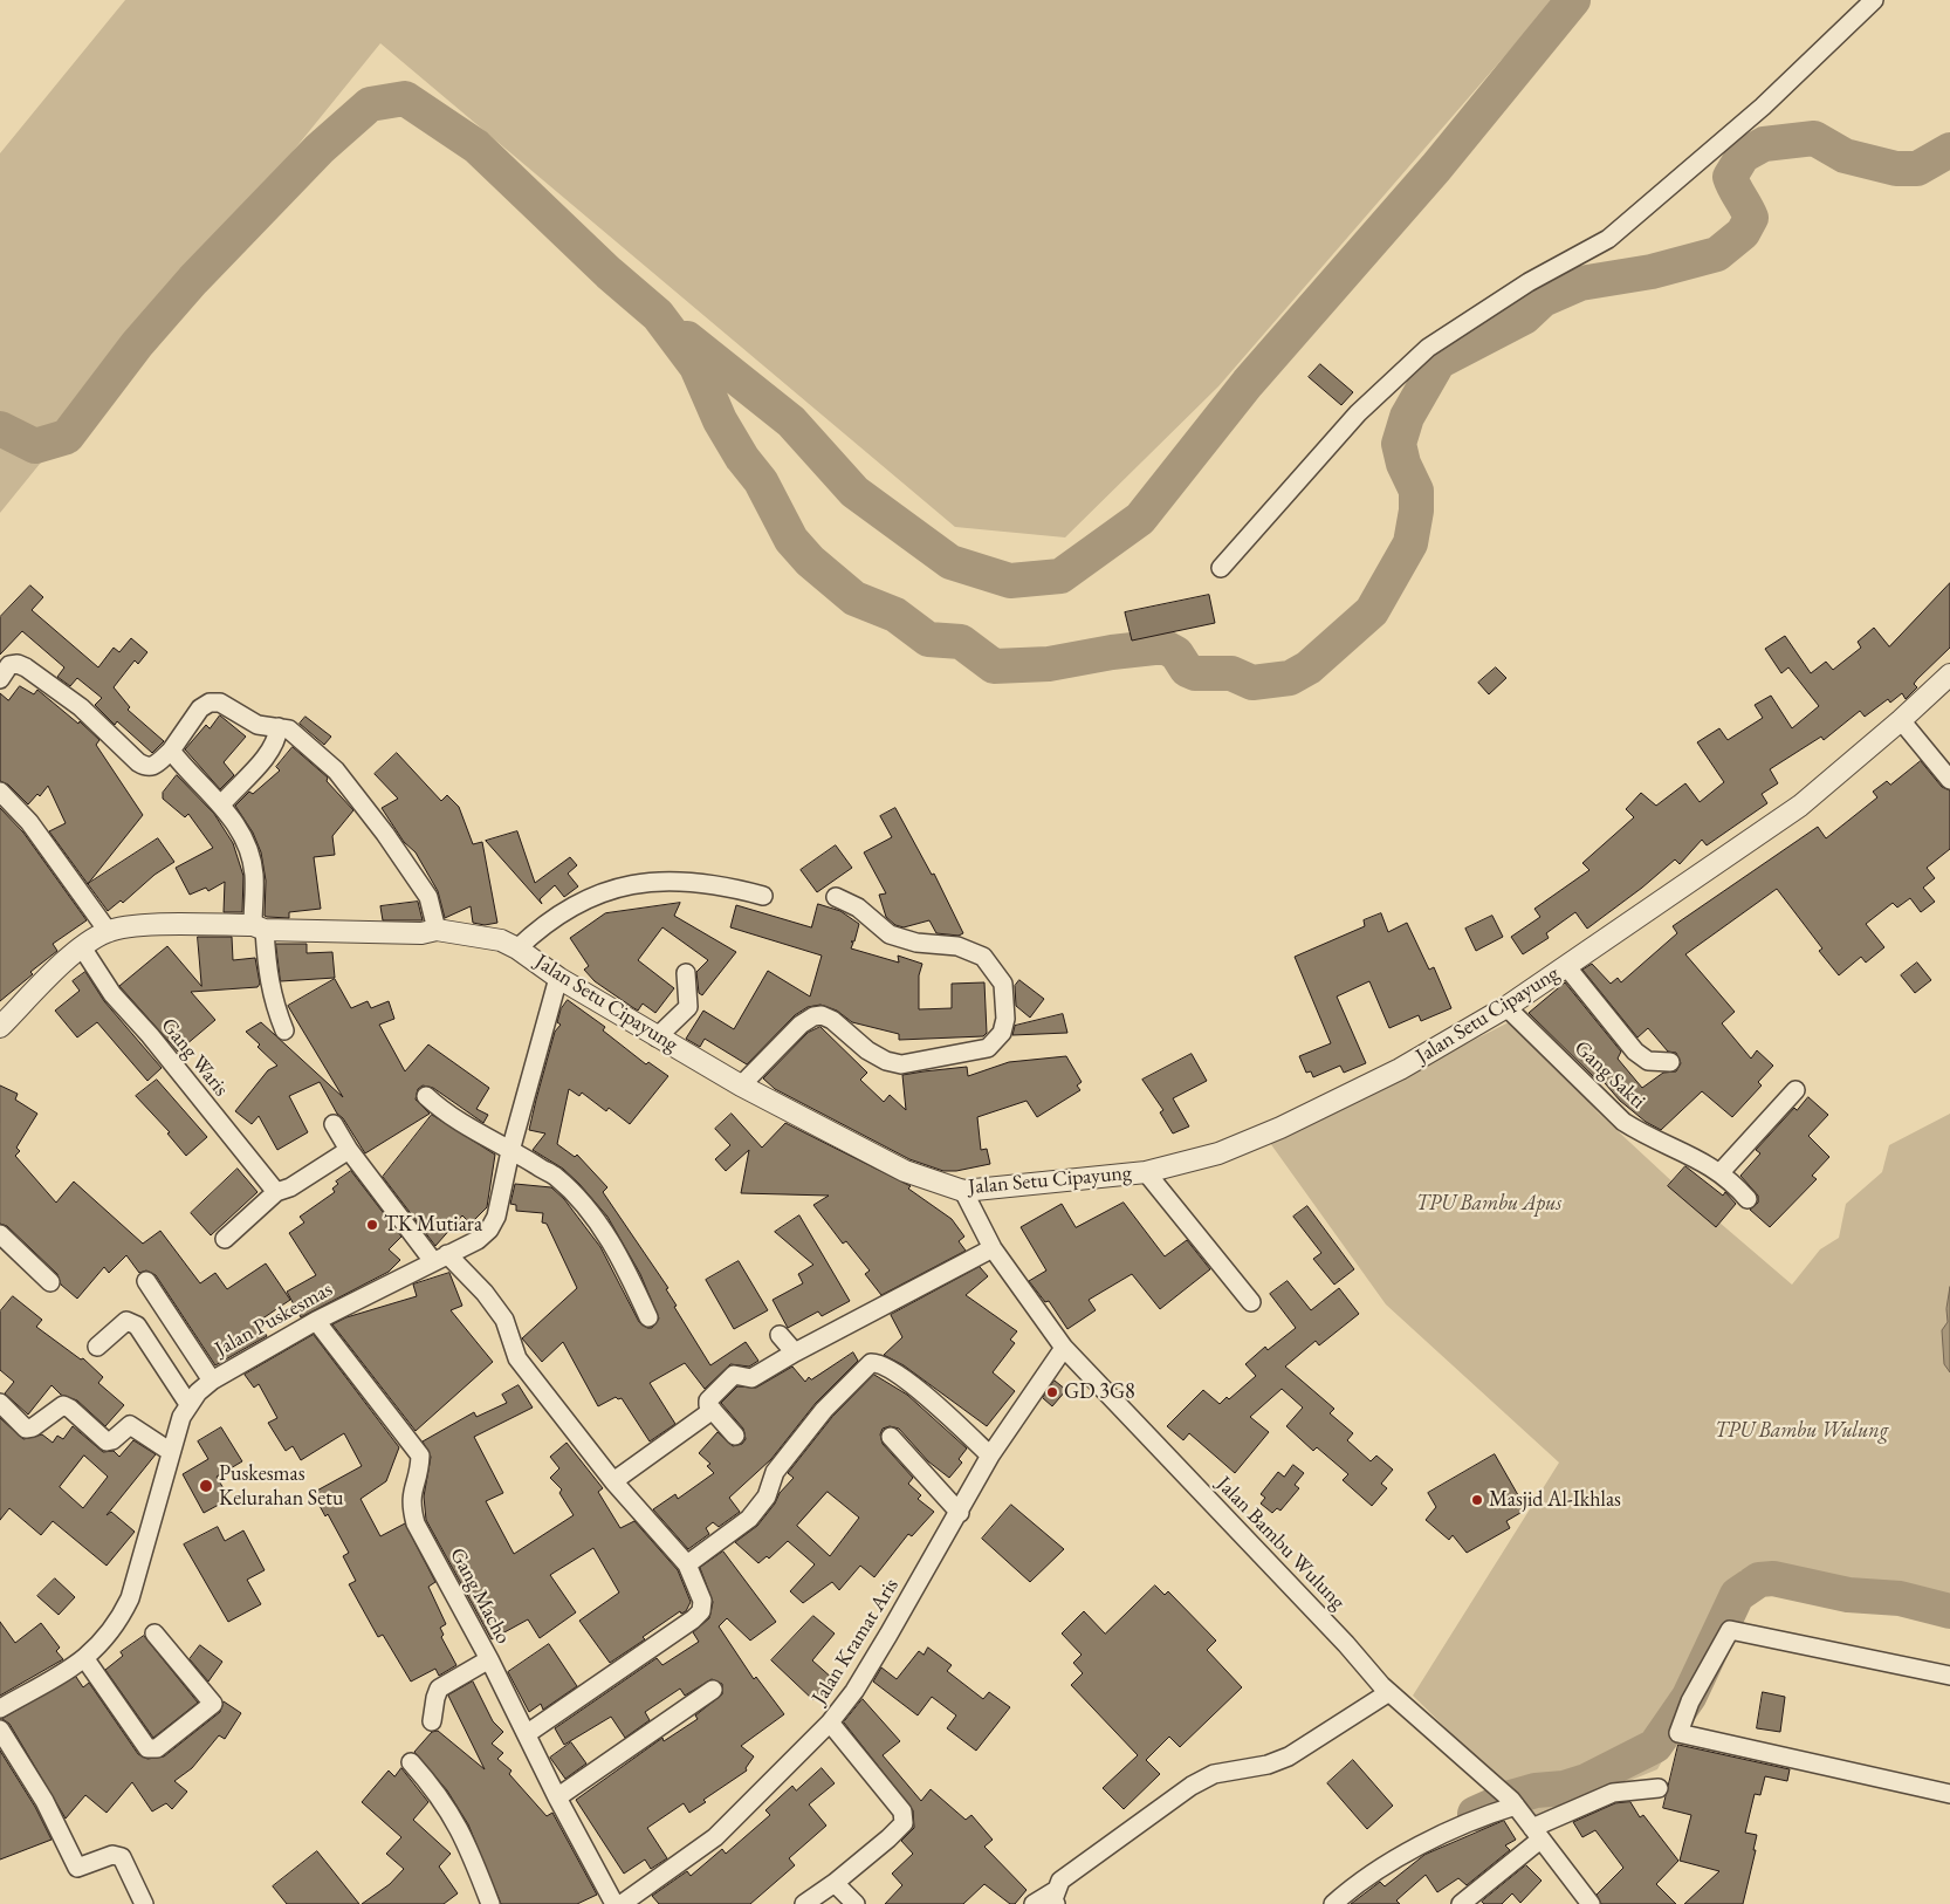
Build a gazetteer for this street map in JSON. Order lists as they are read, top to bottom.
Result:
{
  "streets": {
    "street": [
      "Jalan Setu Cipayung",
      "Gang Waris",
      "Gang Sakti",
      "Jalan Puskesmas",
      "Jalan Bambu Wulung",
      "Gang Macho",
      "Jalan Kramat Aris"
    ]
  },
  "crossings": [
    ["Jalan Setu Cipayung", "Gang Waris"],
    ["Jalan Setu Cipayung", "Gang Sakti"],
    ["Jalan Setu Cipayung", "Jalan Puskesmas"],
    ["Jalan Setu Cipayung", "Jalan Bambu Wulung"],
    ["Jalan Puskesmas", "Gang Macho"],
    ["Jalan Bambu Wulung", "Jalan Kramat Aris"]
  ],
  "parks": ["TPU Bambu Apus", "TPU Bambu Wulung"],
  "places": [
    "TK Mutiara",
    "GD 3G8",
    "Puskesmas Kelurahan Setu",
    "Masjid Al-Ikhlas"
  ]
}
